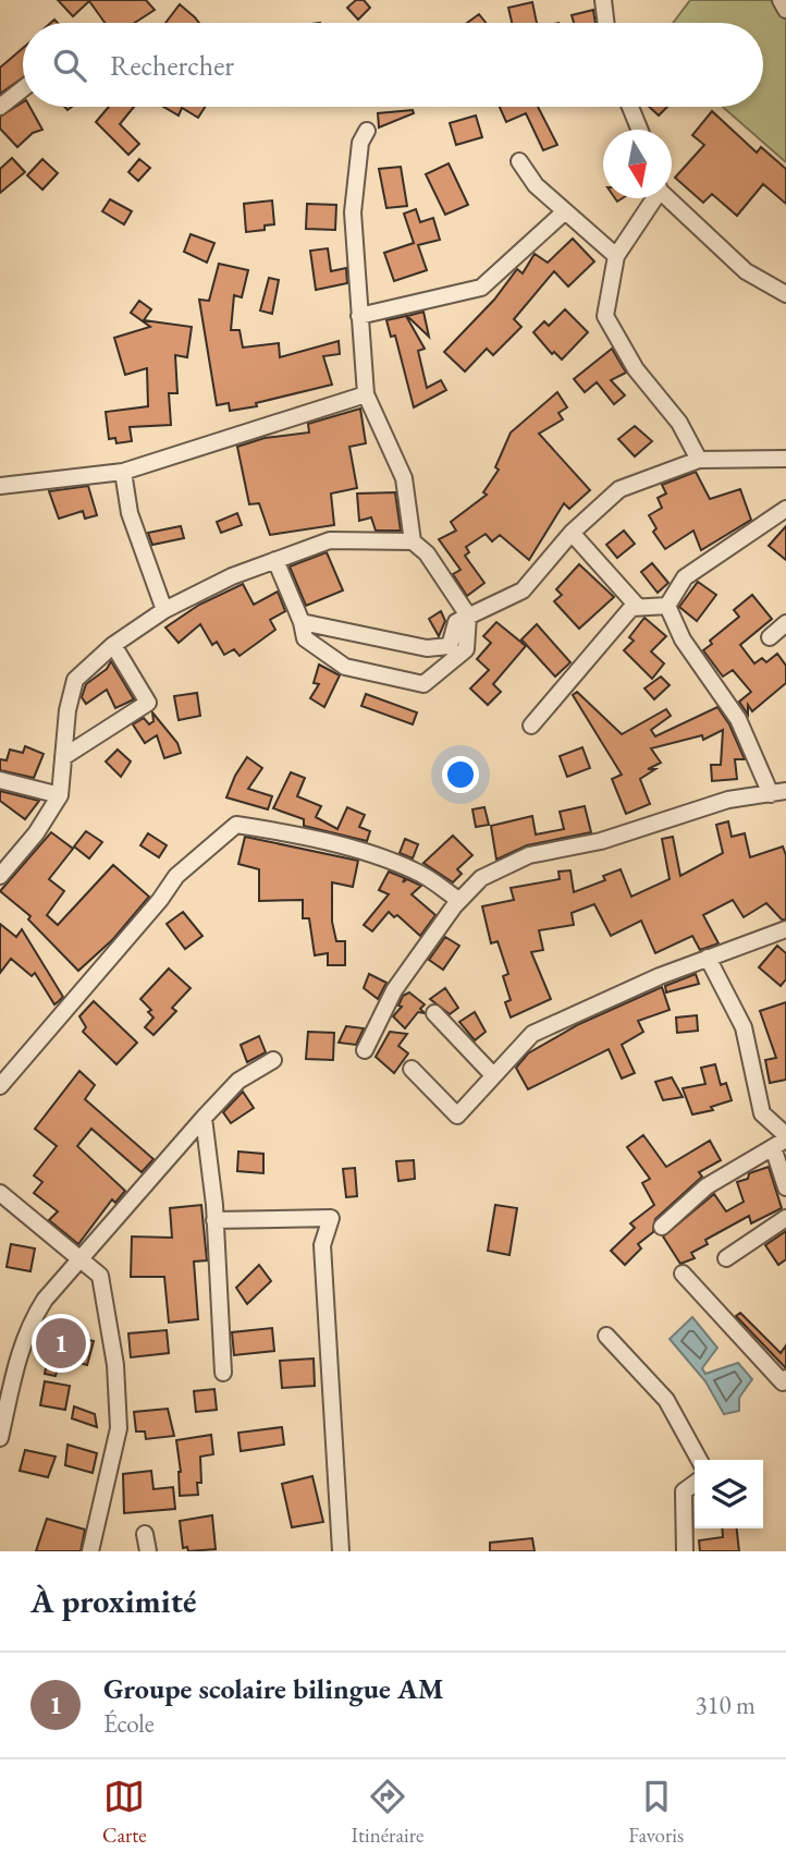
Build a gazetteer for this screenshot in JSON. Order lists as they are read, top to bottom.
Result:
{
  "north": "bottom",
  "page": {
    "search": "Rechercher",
    "pins": "1",
    "heading": "À proximité",
    "list": [
      {
        "mark": "1",
        "name": "Groupe scolaire bilingue AM",
        "note": "École",
        "value": "310 m"
      }
    ],
    "nav": ["Carte", "Itinéraire", "Favoris"]
  }
}
